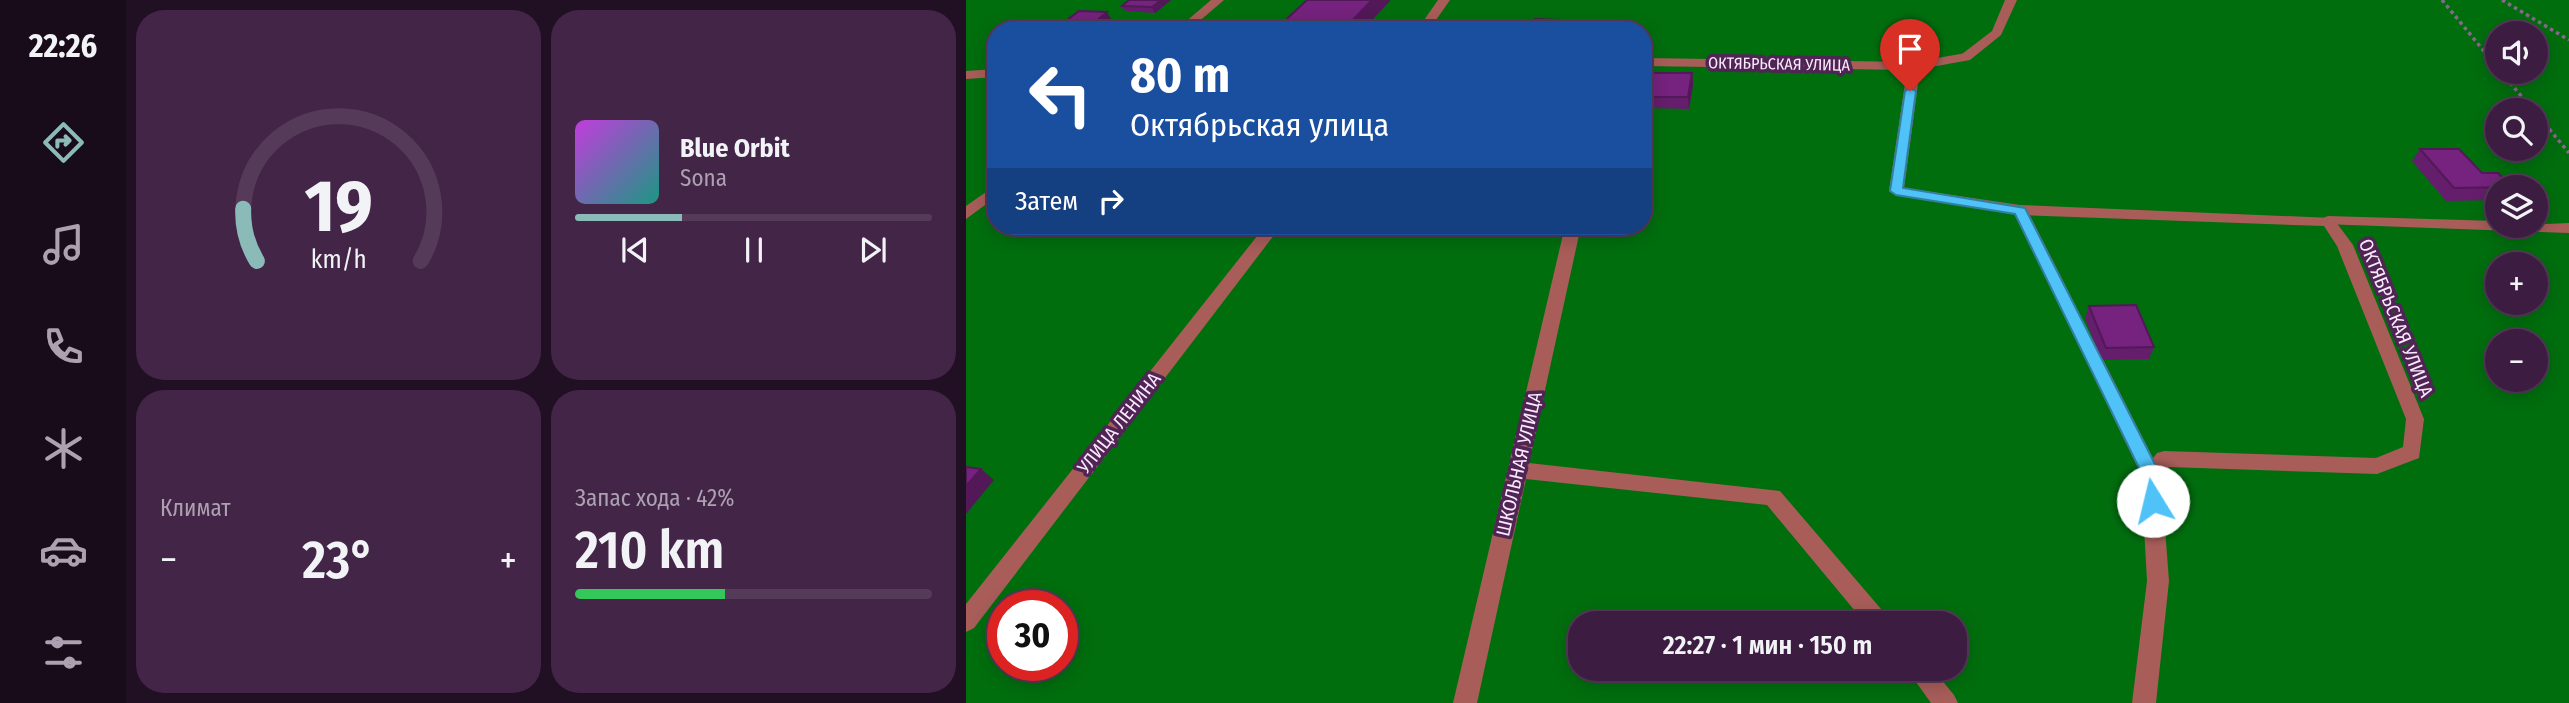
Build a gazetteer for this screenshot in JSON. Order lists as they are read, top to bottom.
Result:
{
  "streets": {
    "street": ["ОКТЯБРЬСКАЯ УЛИЦА", "УЛИЦА ЛЕНИНА", "ШКОЛЬНАЯ УЛИЦА"]
  },
  "page": {
    "tabs": "22:26",
    "map_buttons": ["+", "−"],
    "turn": ["80 m", "Октябрьская улица"],
    "song": ["Blue Orbit", "Sona"],
    "then": "Затем",
    "tile": [
      "Климат",
      ["Запас хода · 42%", "210 km"]
    ],
    "heat": ["−", "23°", "+"],
    "limit": "30",
    "trip": "22:27 · 1 мин · 150 m",
    "gauge": ["19", "km/h"]
  }
}
